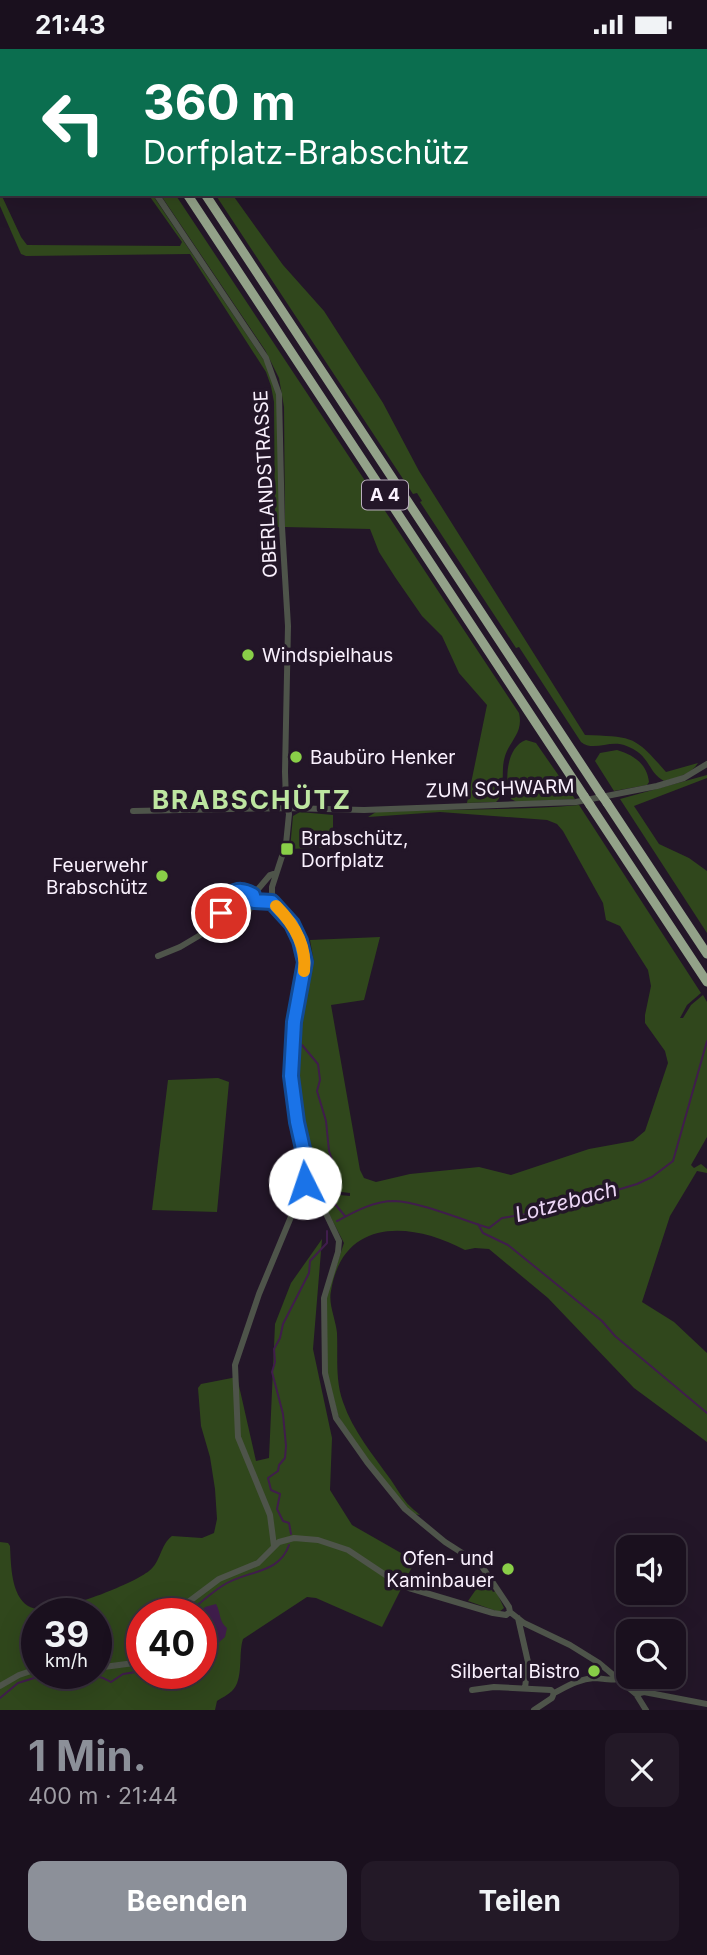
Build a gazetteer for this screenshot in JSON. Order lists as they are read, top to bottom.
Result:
{
  "streets": {
    "highway": ["A 4"],
    "street": ["OBERLANDSTRASSE", "ZUM SCHWARM"]
  },
  "crossings": [
    ["OBERLANDSTRASSE", "ZUM SCHWARM"]
  ],
  "districts": ["BRABSCHÜTZ"],
  "water": ["Lotzebach"],
  "places": {
    "other": [
      "Windspielhaus",
      "Baubüro Henker",
      "Feuerwehr Brabschütz",
      "Ofen- und Kaminbauer",
      "Silbertal Bistro"
    ],
    "transit": ["Brabschütz, Dorfplatz"]
  },
  "page": {
    "status": "21:43",
    "turn": ["360 m", "Dorfplatz-Brabschütz"],
    "speed": "39 km/h",
    "limit": "40",
    "heading": ["1 Min.", "400 m · 21:44"],
    "buttons": ["Beenden", "Teilen"]
  }
}
